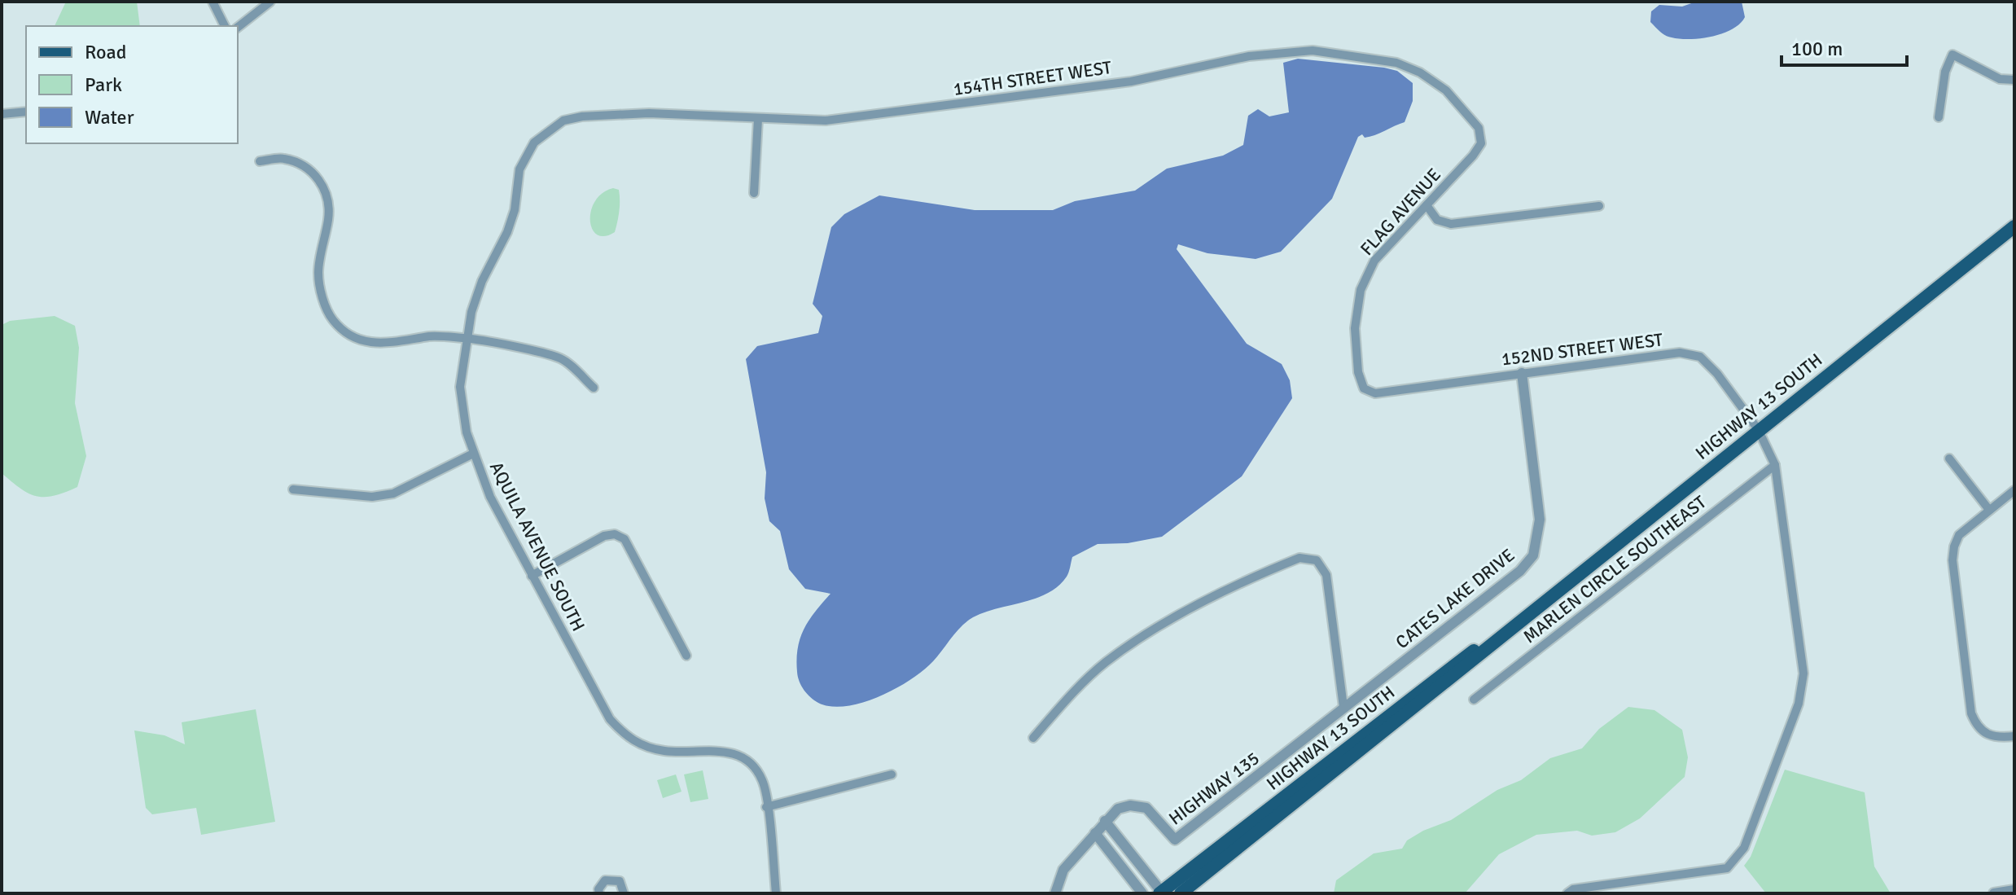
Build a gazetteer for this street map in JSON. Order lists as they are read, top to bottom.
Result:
{
  "streets": {
    "main road": ["HIGHWAY 13 SOUTH"],
    "street": [
      "154TH STREET WEST",
      "FLAG AVENUE",
      "152ND STREET WEST",
      "AQUILA AVENUE SOUTH",
      "MARLEN CIRCLE SOUTHEAST",
      "CATES LAKE DRIVE",
      "HIGHWAY 135"
    ]
  },
  "crossings": [
    ["154TH STREET WEST", "FLAG AVENUE"],
    ["154TH STREET WEST", "AQUILA AVENUE SOUTH"],
    ["FLAG AVENUE", "152ND STREET WEST"],
    ["152ND STREET WEST", "HIGHWAY 13 SOUTH"],
    ["152ND STREET WEST", "MARLEN CIRCLE SOUTHEAST"],
    ["152ND STREET WEST", "CATES LAKE DRIVE"],
    ["CATES LAKE DRIVE", "HIGHWAY 135"]
  ],
  "legend": ["Road", "Park", "Water"],
  "scale_bar": "100 m"
}
